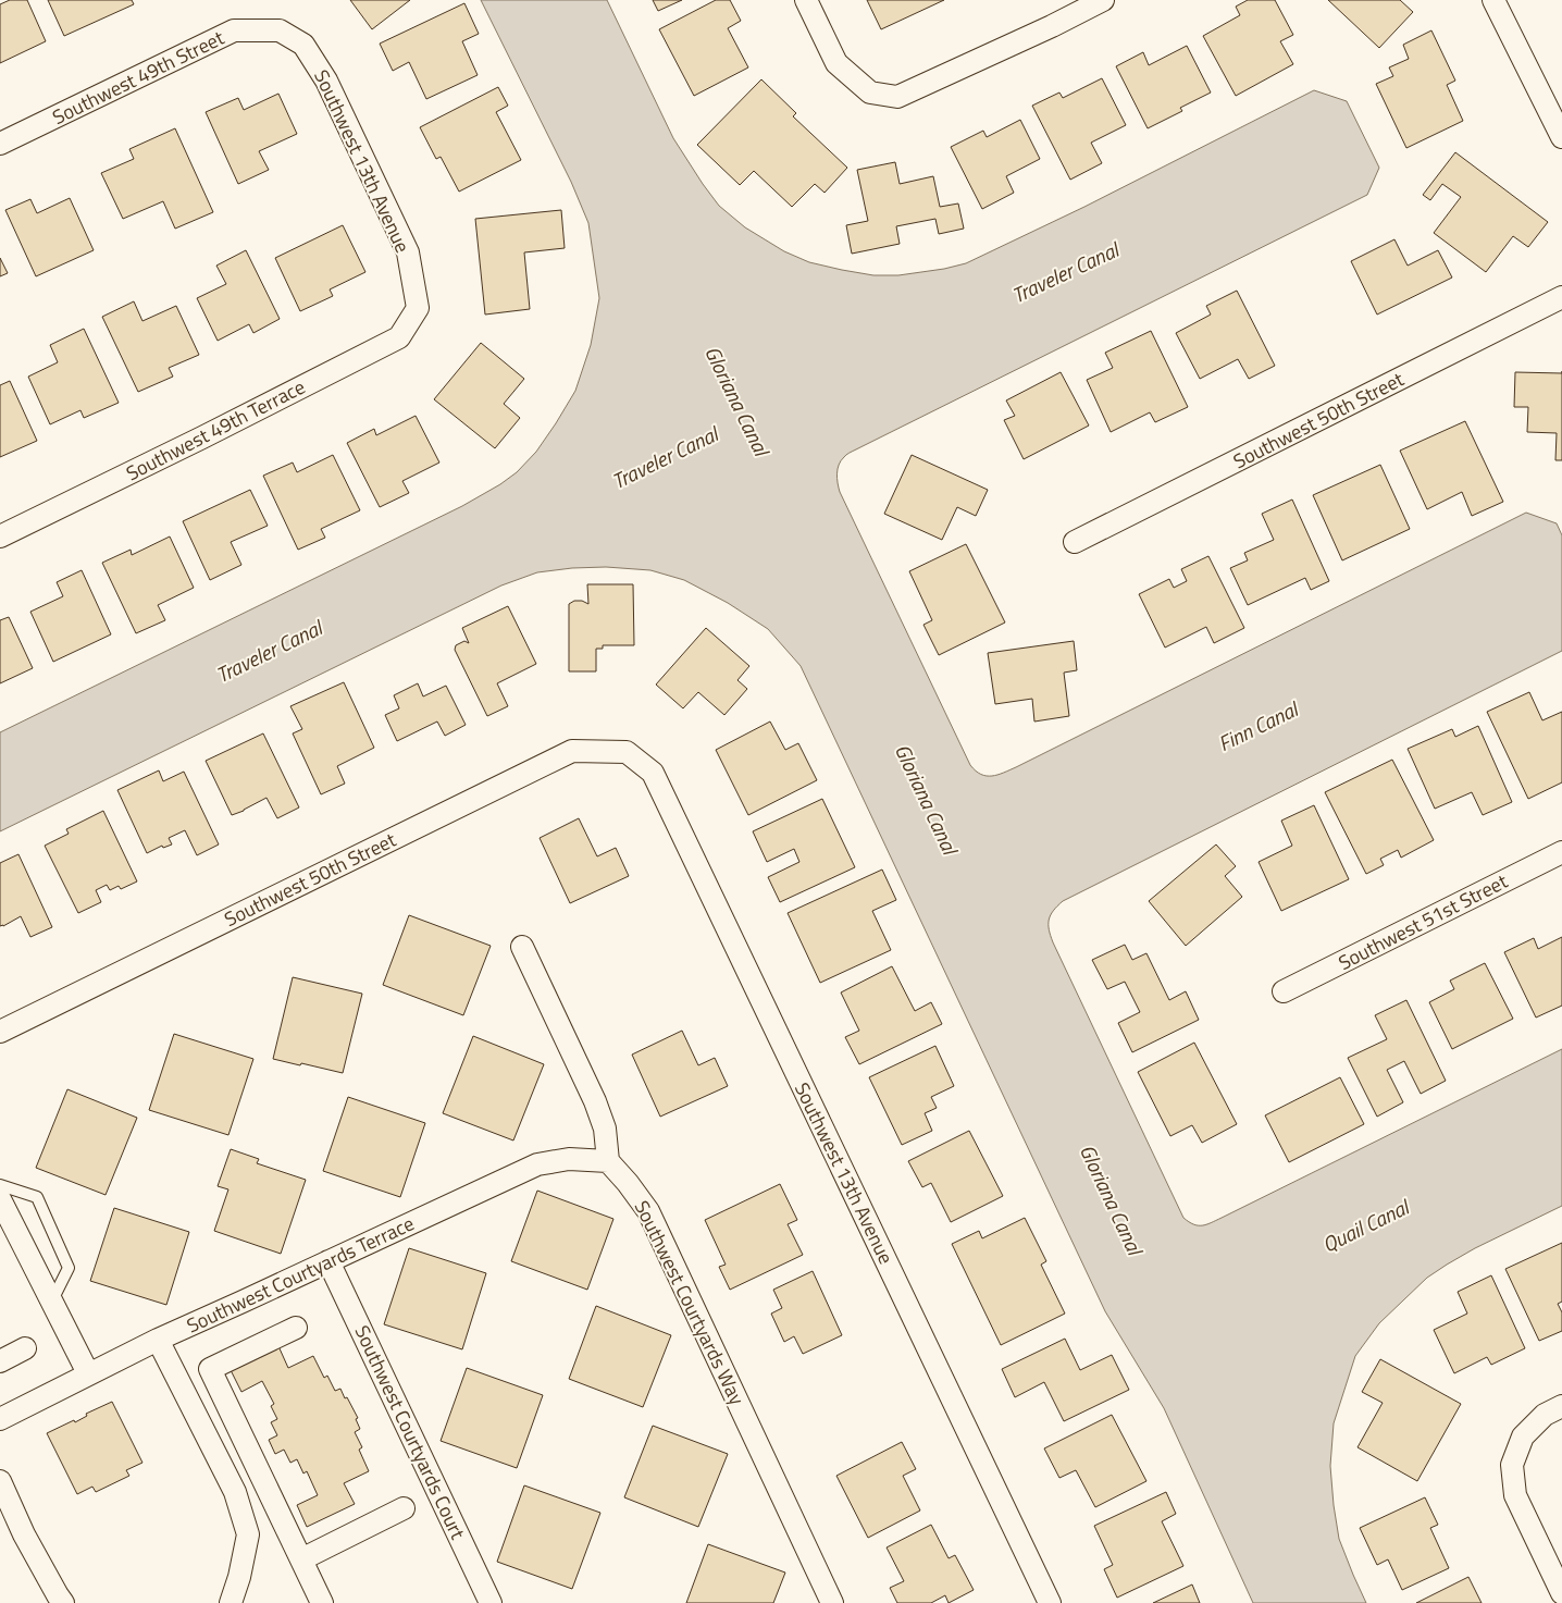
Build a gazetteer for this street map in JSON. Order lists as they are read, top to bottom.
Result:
{
  "streets": {
    "street": [
      "Southwest 49th Street",
      "Southwest 13th Avenue",
      "Southwest 50th Street",
      "Southwest 49th Terrace",
      "Southwest 51st Street",
      "Southwest Courtyards Terrace",
      "Southwest Courtyards Way",
      "Southwest Courtyards Court"
    ]
  },
  "crossings": [
    ["Southwest 49th Street", "Southwest 13th Avenue"],
    ["Southwest 13th Avenue", "Southwest 50th Street"],
    ["Southwest 13th Avenue", "Southwest 49th Terrace"],
    ["Southwest Courtyards Terrace", "Southwest Courtyards Way"],
    ["Southwest Courtyards Terrace", "Southwest Courtyards Court"]
  ],
  "water": [
    "Traveler Canal",
    "Gloriana Canal",
    "Finn Canal",
    "Quail Canal"
  ]
}
